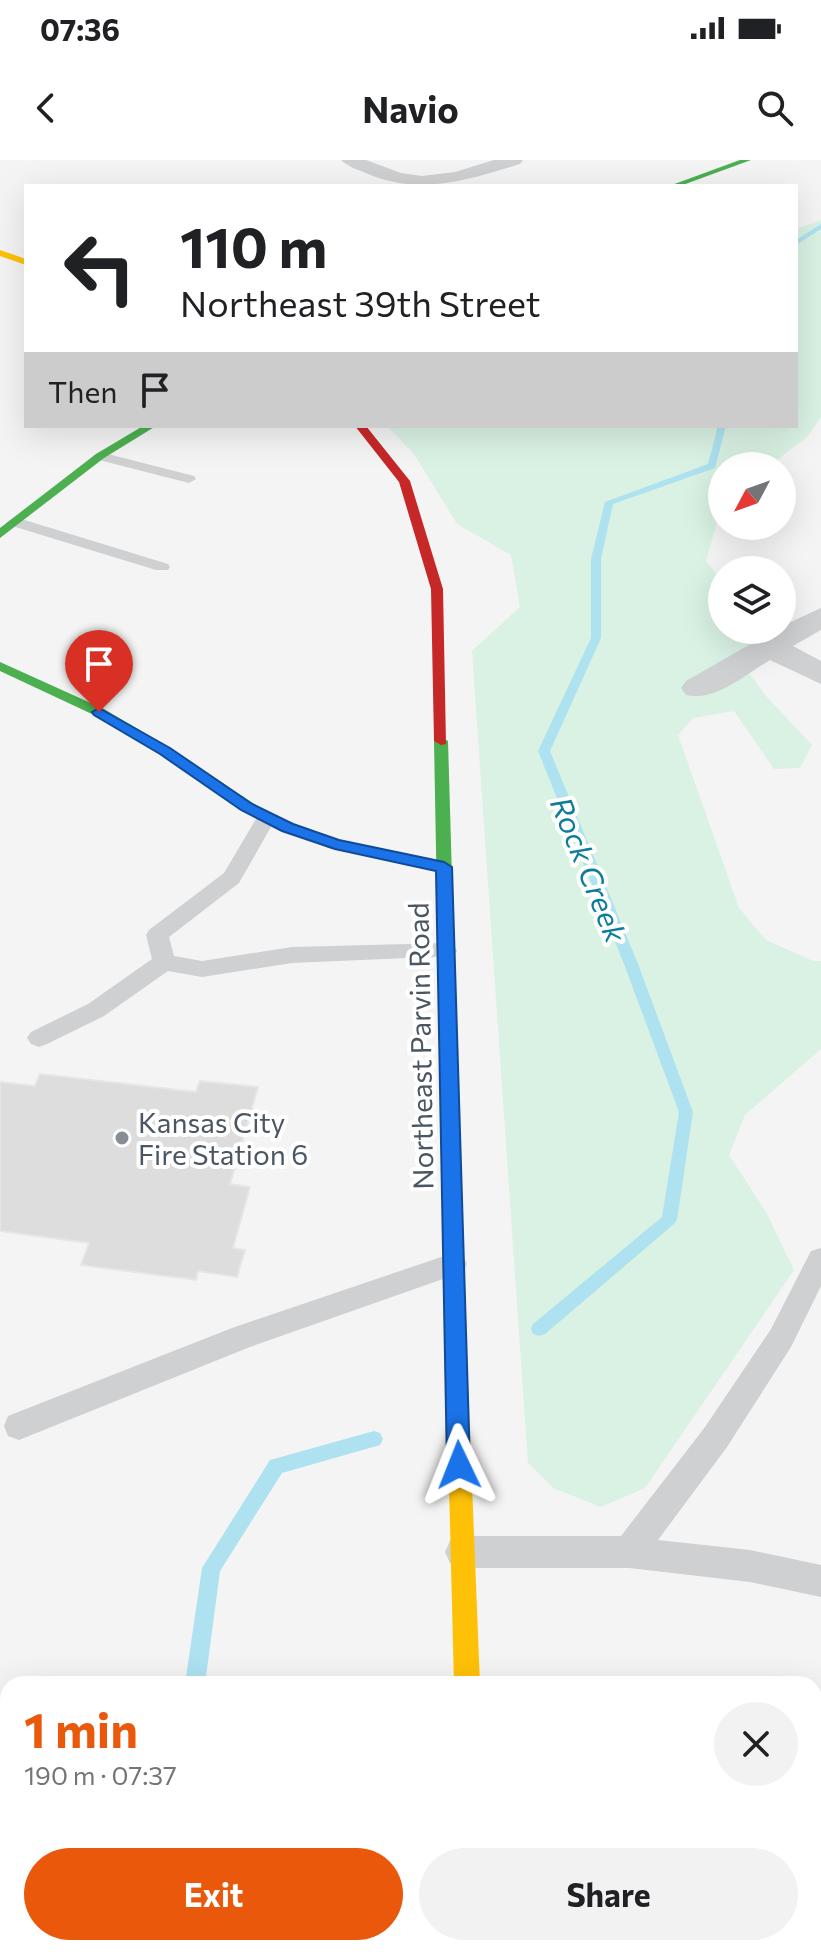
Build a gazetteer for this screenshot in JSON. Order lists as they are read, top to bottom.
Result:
{
  "streets": {
    "main road": ["Northeast Parvin Road"]
  },
  "water": ["Rock Creek"],
  "places": ["Kansas City Fire Station 6"],
  "north": "bottom left",
  "page": {
    "status": "07:36",
    "header": "Navio",
    "turn": ["110 m", "Northeast 39th Street"],
    "then": "Then",
    "heading": ["1 min", "190 m · 07:37"],
    "buttons": ["Exit", "Share"]
  }
}
